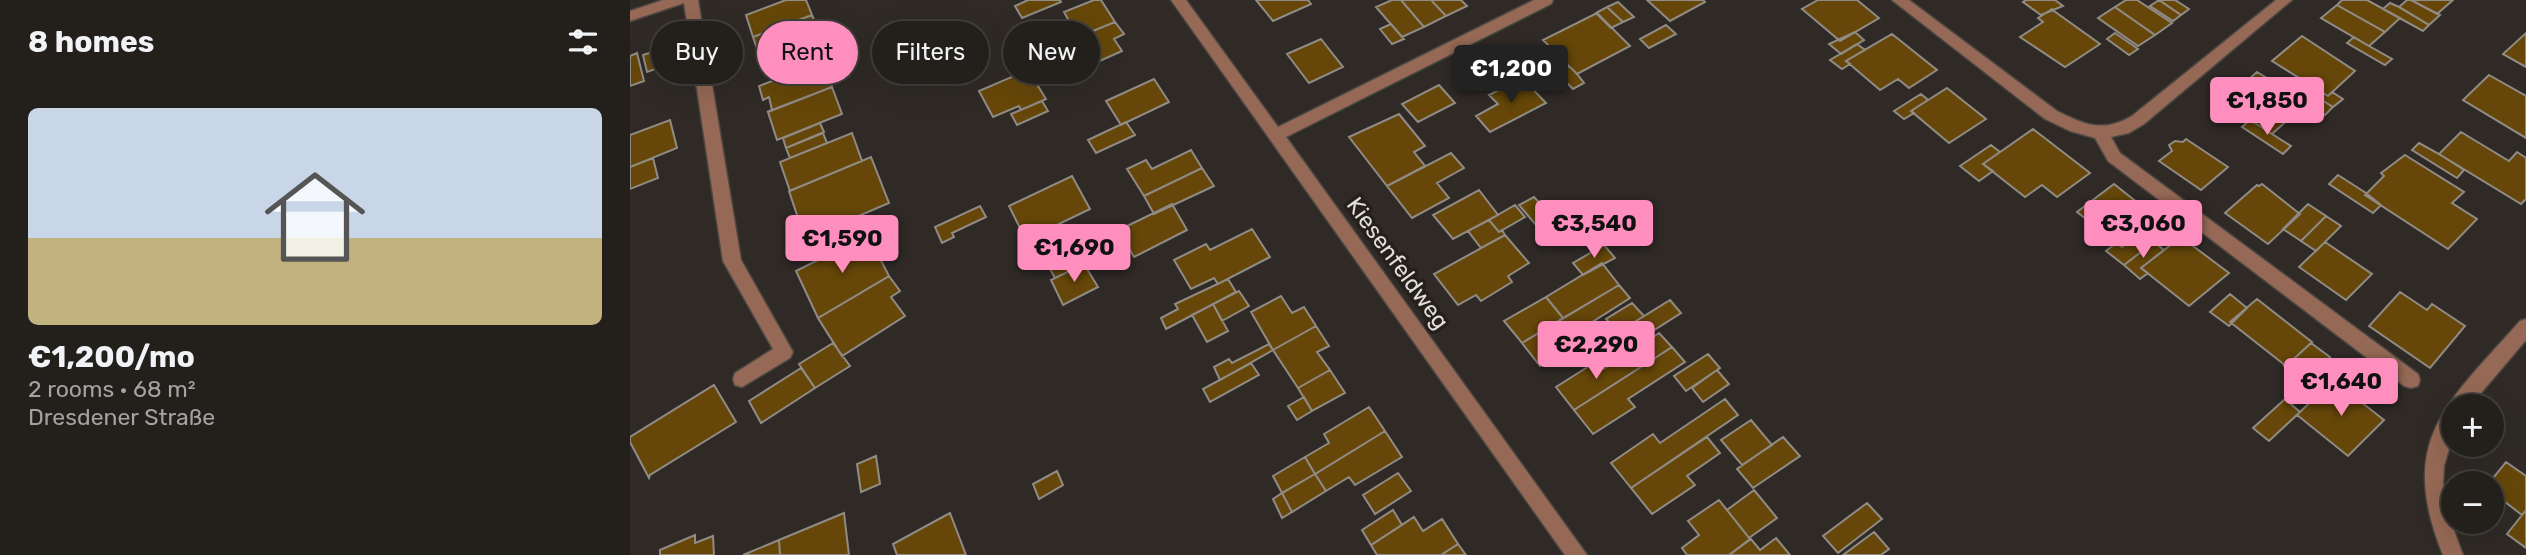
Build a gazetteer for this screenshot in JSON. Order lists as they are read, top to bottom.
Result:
{
  "streets": {
    "street": ["Kiesenfeldweg"]
  },
  "page": {
    "heading": "8 homes",
    "chip": [
      "Buy",
      "Rent",
      "Filters",
      "New"
    ],
    "price": [
      "€1,200",
      "€1,850",
      "€3,540",
      "€3,060",
      "€1,590",
      "€1,690",
      "€2,290",
      "€1,640"
    ],
    "list": [
      {
        "name": "€1,200/mo",
        "note": "2 rooms · 68 m² · Dresdener Straße"
      }
    ],
    "map_buttons": ["+", "−"]
  }
}
